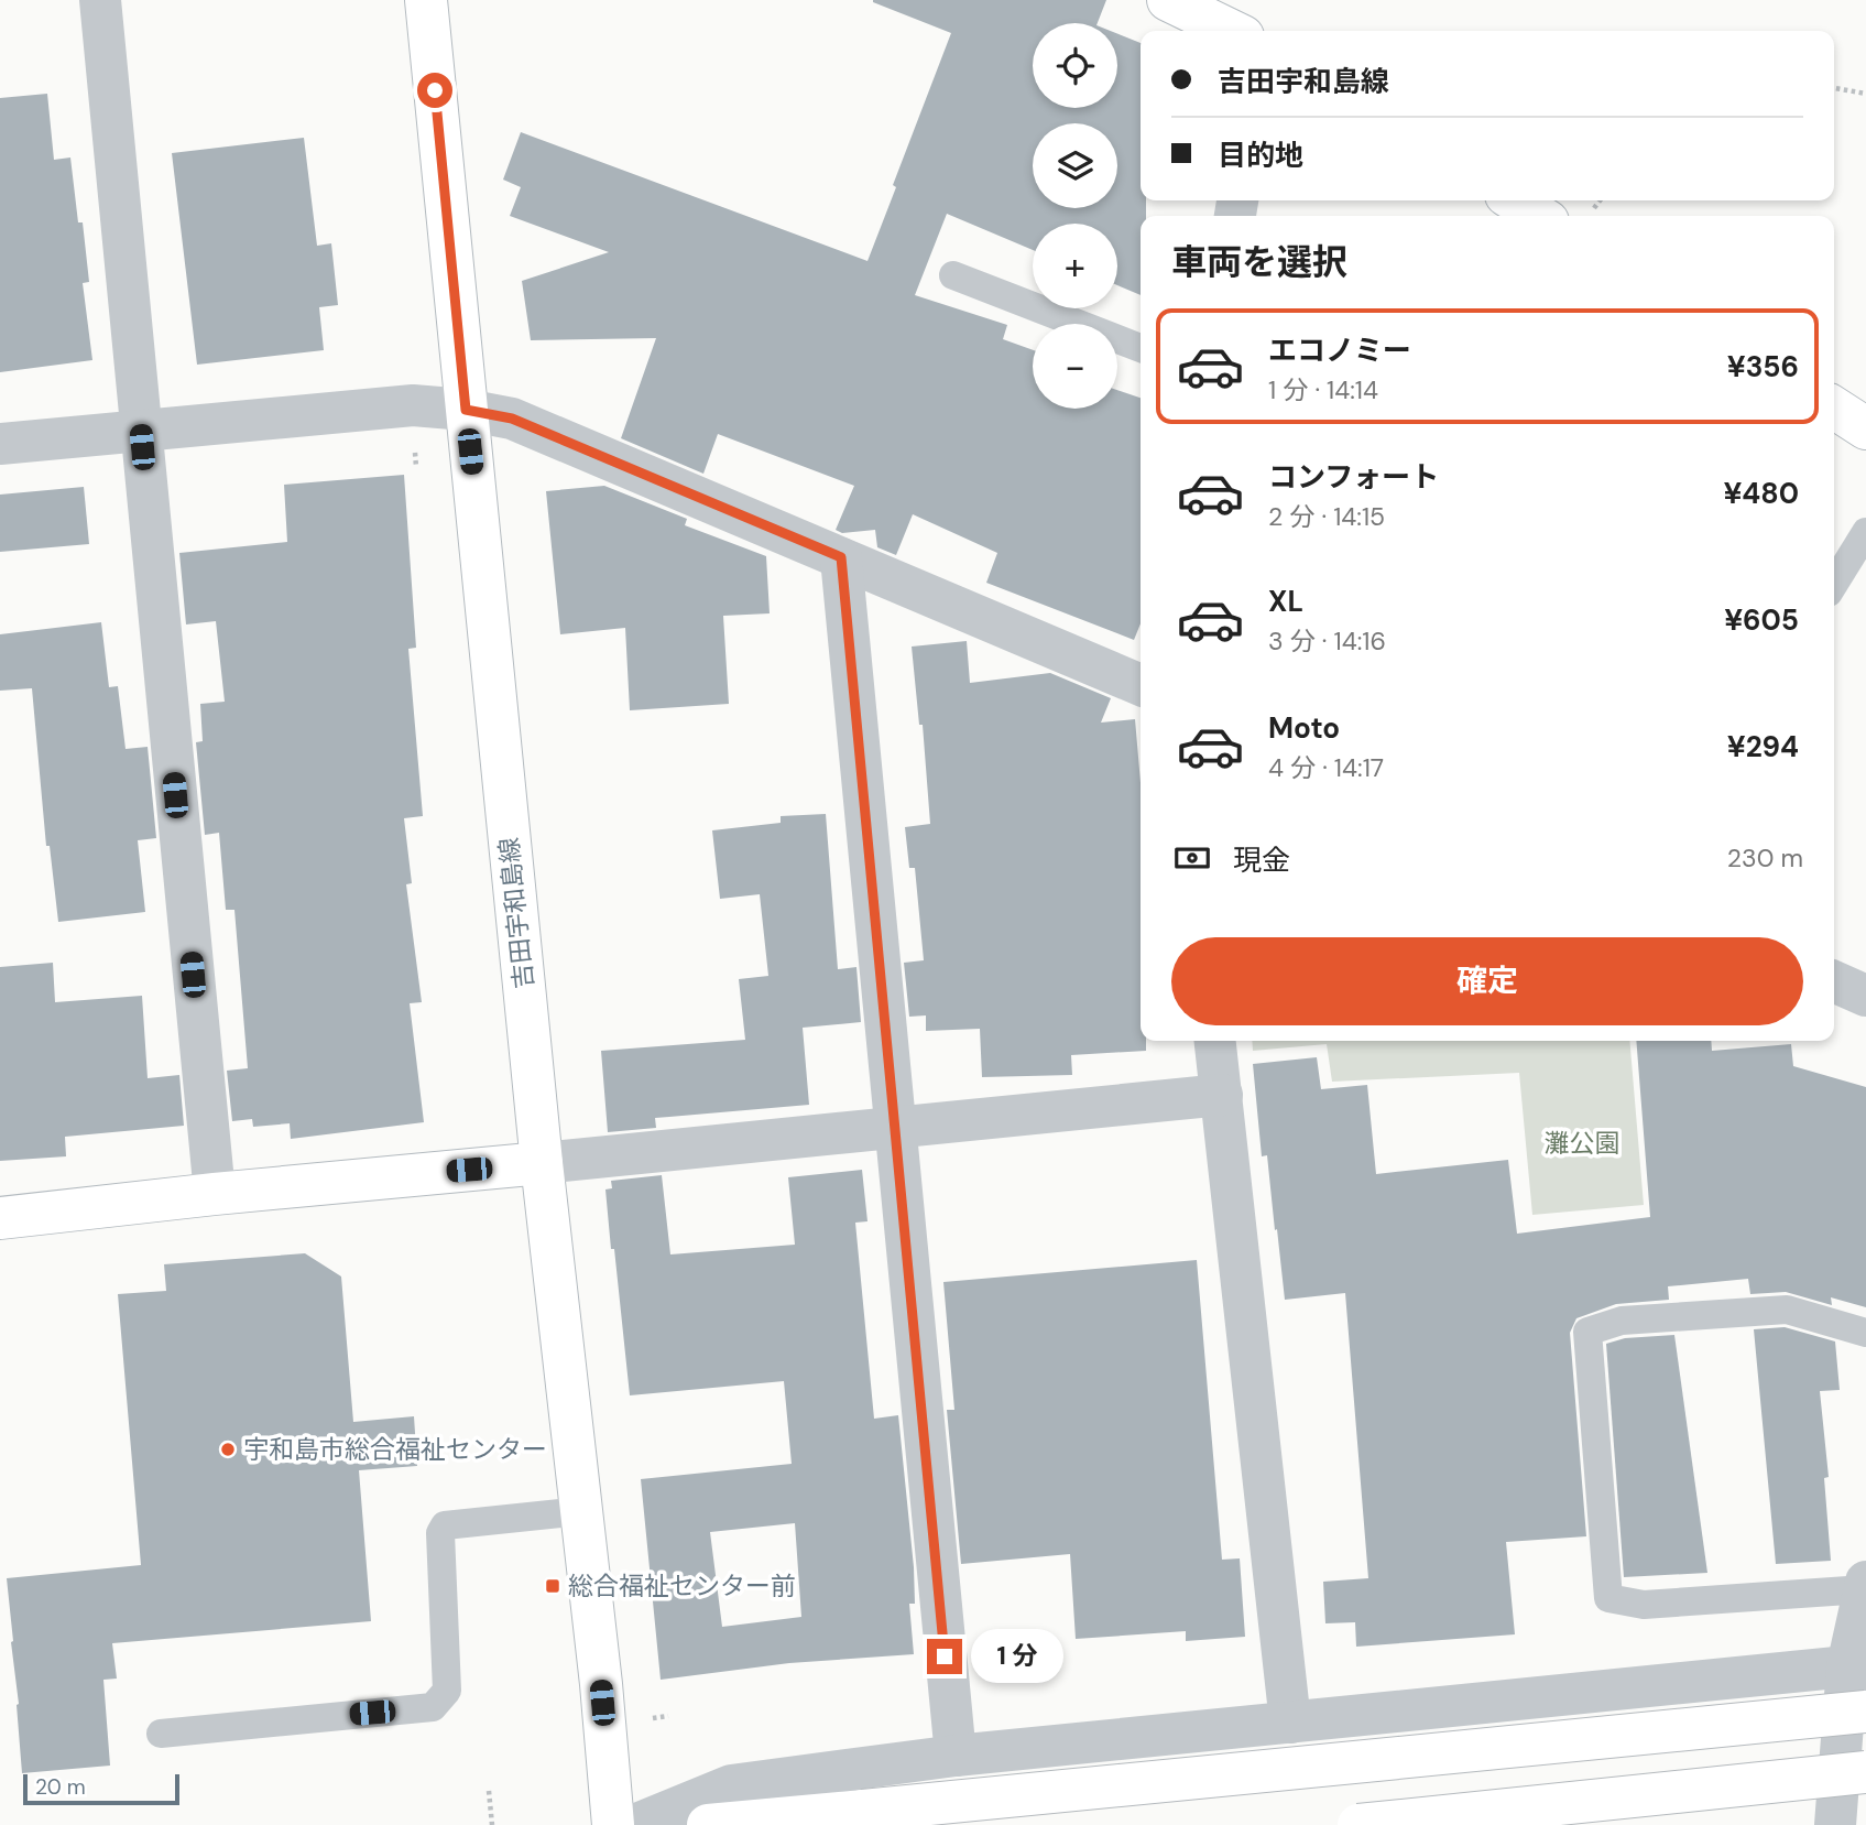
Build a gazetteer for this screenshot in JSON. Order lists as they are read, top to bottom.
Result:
{
  "streets": {
    "main road": ["吉田宇和島線"]
  },
  "parks": ["灘公園"],
  "places": {
    "other": ["宇和島市総合福祉センター"],
    "transit": ["総合福祉センター前"]
  },
  "scale_bar": "20 m",
  "page": {
    "map_buttons": ["+", "−"],
    "banner": ["吉田宇和島線", "目的地"],
    "heading": "車両を選択",
    "list": [
      {
        "name": "エコノミー",
        "note": "1 分 · 14:14",
        "value": "¥356"
      },
      {
        "name": "コンフォート",
        "note": "2 分 · 14:15",
        "value": "¥480"
      },
      {
        "name": "XL",
        "note": "3 分 · 14:16",
        "value": "¥605"
      },
      {
        "name": "Moto",
        "note": "4 分 · 14:17",
        "value": "¥294"
      }
    ],
    "pay": ["現金", "230 m"],
    "buttons": "確定",
    "bubble": "1 分",
    "scale": "20 m"
  }
}
